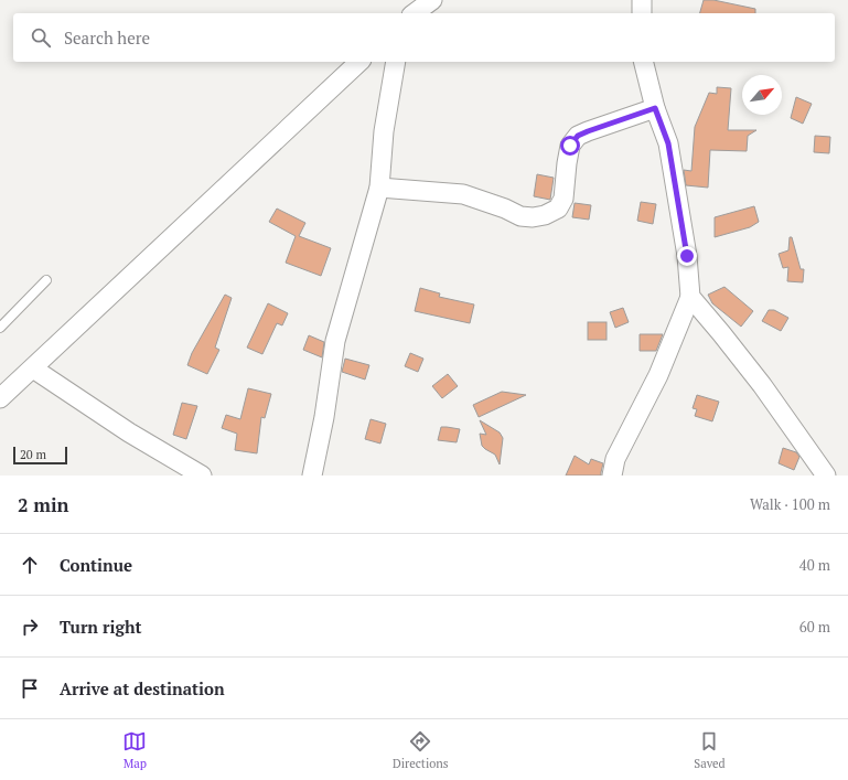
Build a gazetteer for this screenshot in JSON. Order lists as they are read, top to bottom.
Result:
{
  "scale_bar": "20 m",
  "north": "top right",
  "page": {
    "search": "Search here",
    "scale": "20 m",
    "heading": ["2 min", "Walk · 100 m"],
    "list": [
      ["Continue", "40 m"],
      ["Turn right", "60 m"],
      "Arrive at destination"
    ],
    "nav": ["Map", "Directions", "Saved"]
  }
}
